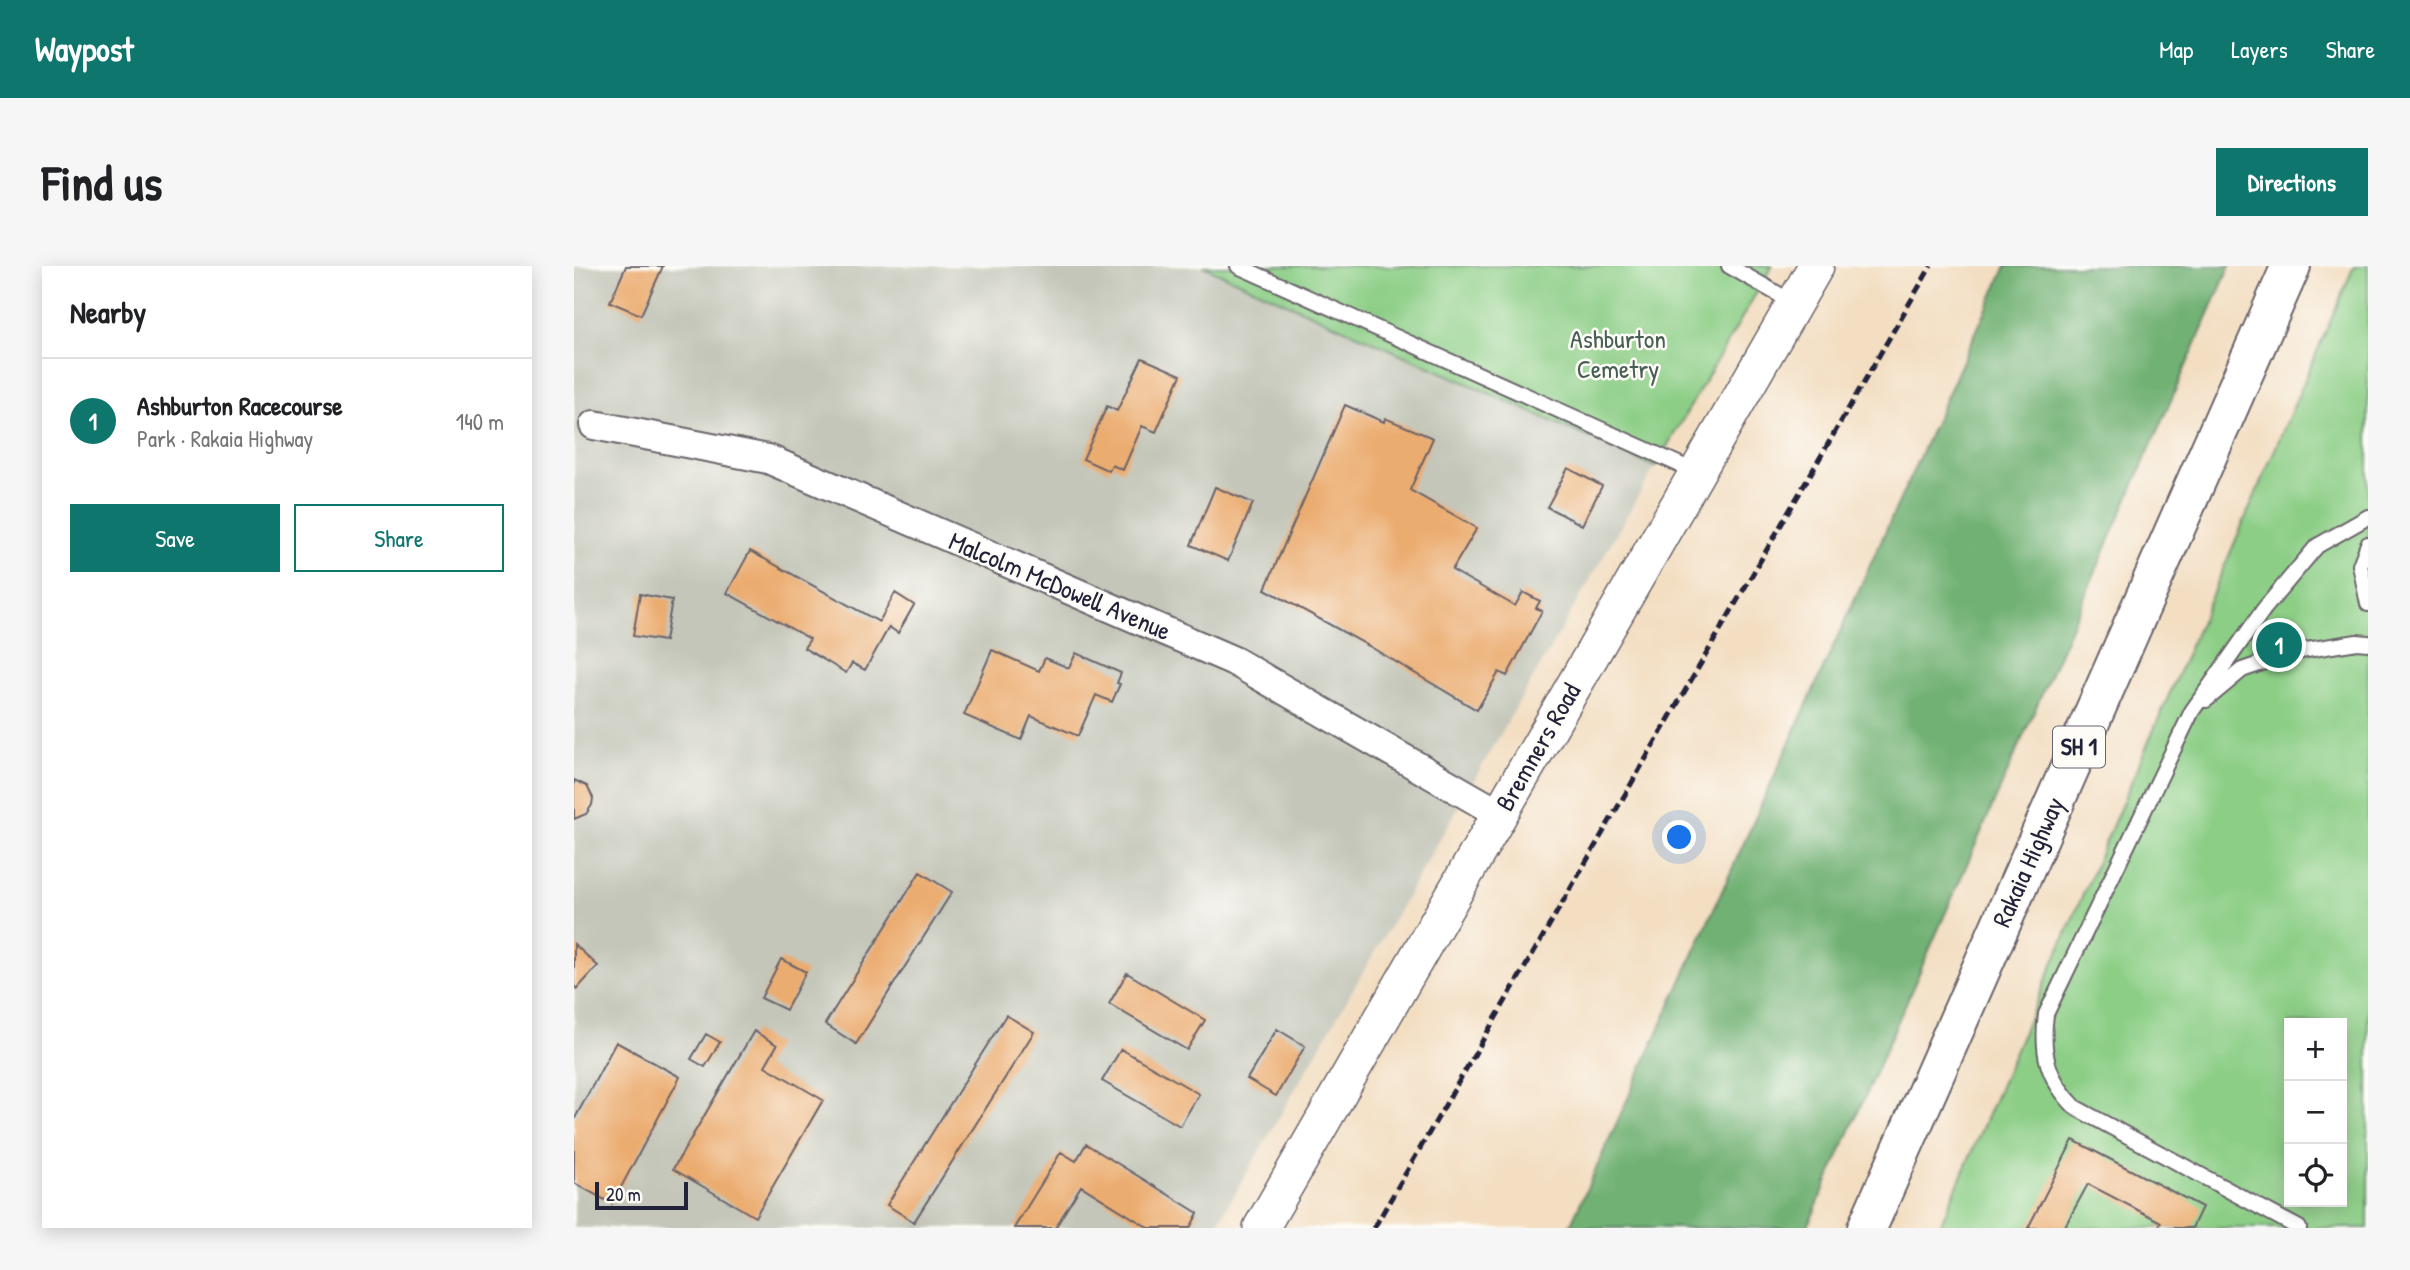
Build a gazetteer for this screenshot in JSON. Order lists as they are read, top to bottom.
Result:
{
  "streets": {
    "highway": ["SH 1", "Rakaia Highway"],
    "street": ["Malcolm McDowell Avenue", "Bremners Road"]
  },
  "crossings": [
    ["Malcolm McDowell Avenue", "Bremners Road"]
  ],
  "parks": ["Ashburton Cemetry"],
  "scale_bar": "20 m",
  "page": {
    "header": "Waypost",
    "nav": ["Map", "Layers", "Share"],
    "buttons": [
      "Directions",
      ["Save", "Share"]
    ],
    "title": "Find us",
    "heading": "Nearby",
    "list": [
      {
        "mark": "1",
        "name": "Ashburton Racecourse",
        "note": "Park · Rakaia Highway",
        "value": "140 m"
      }
    ],
    "pins": "1",
    "map_buttons": ["+", "−"],
    "scale": "20 m"
  }
}
